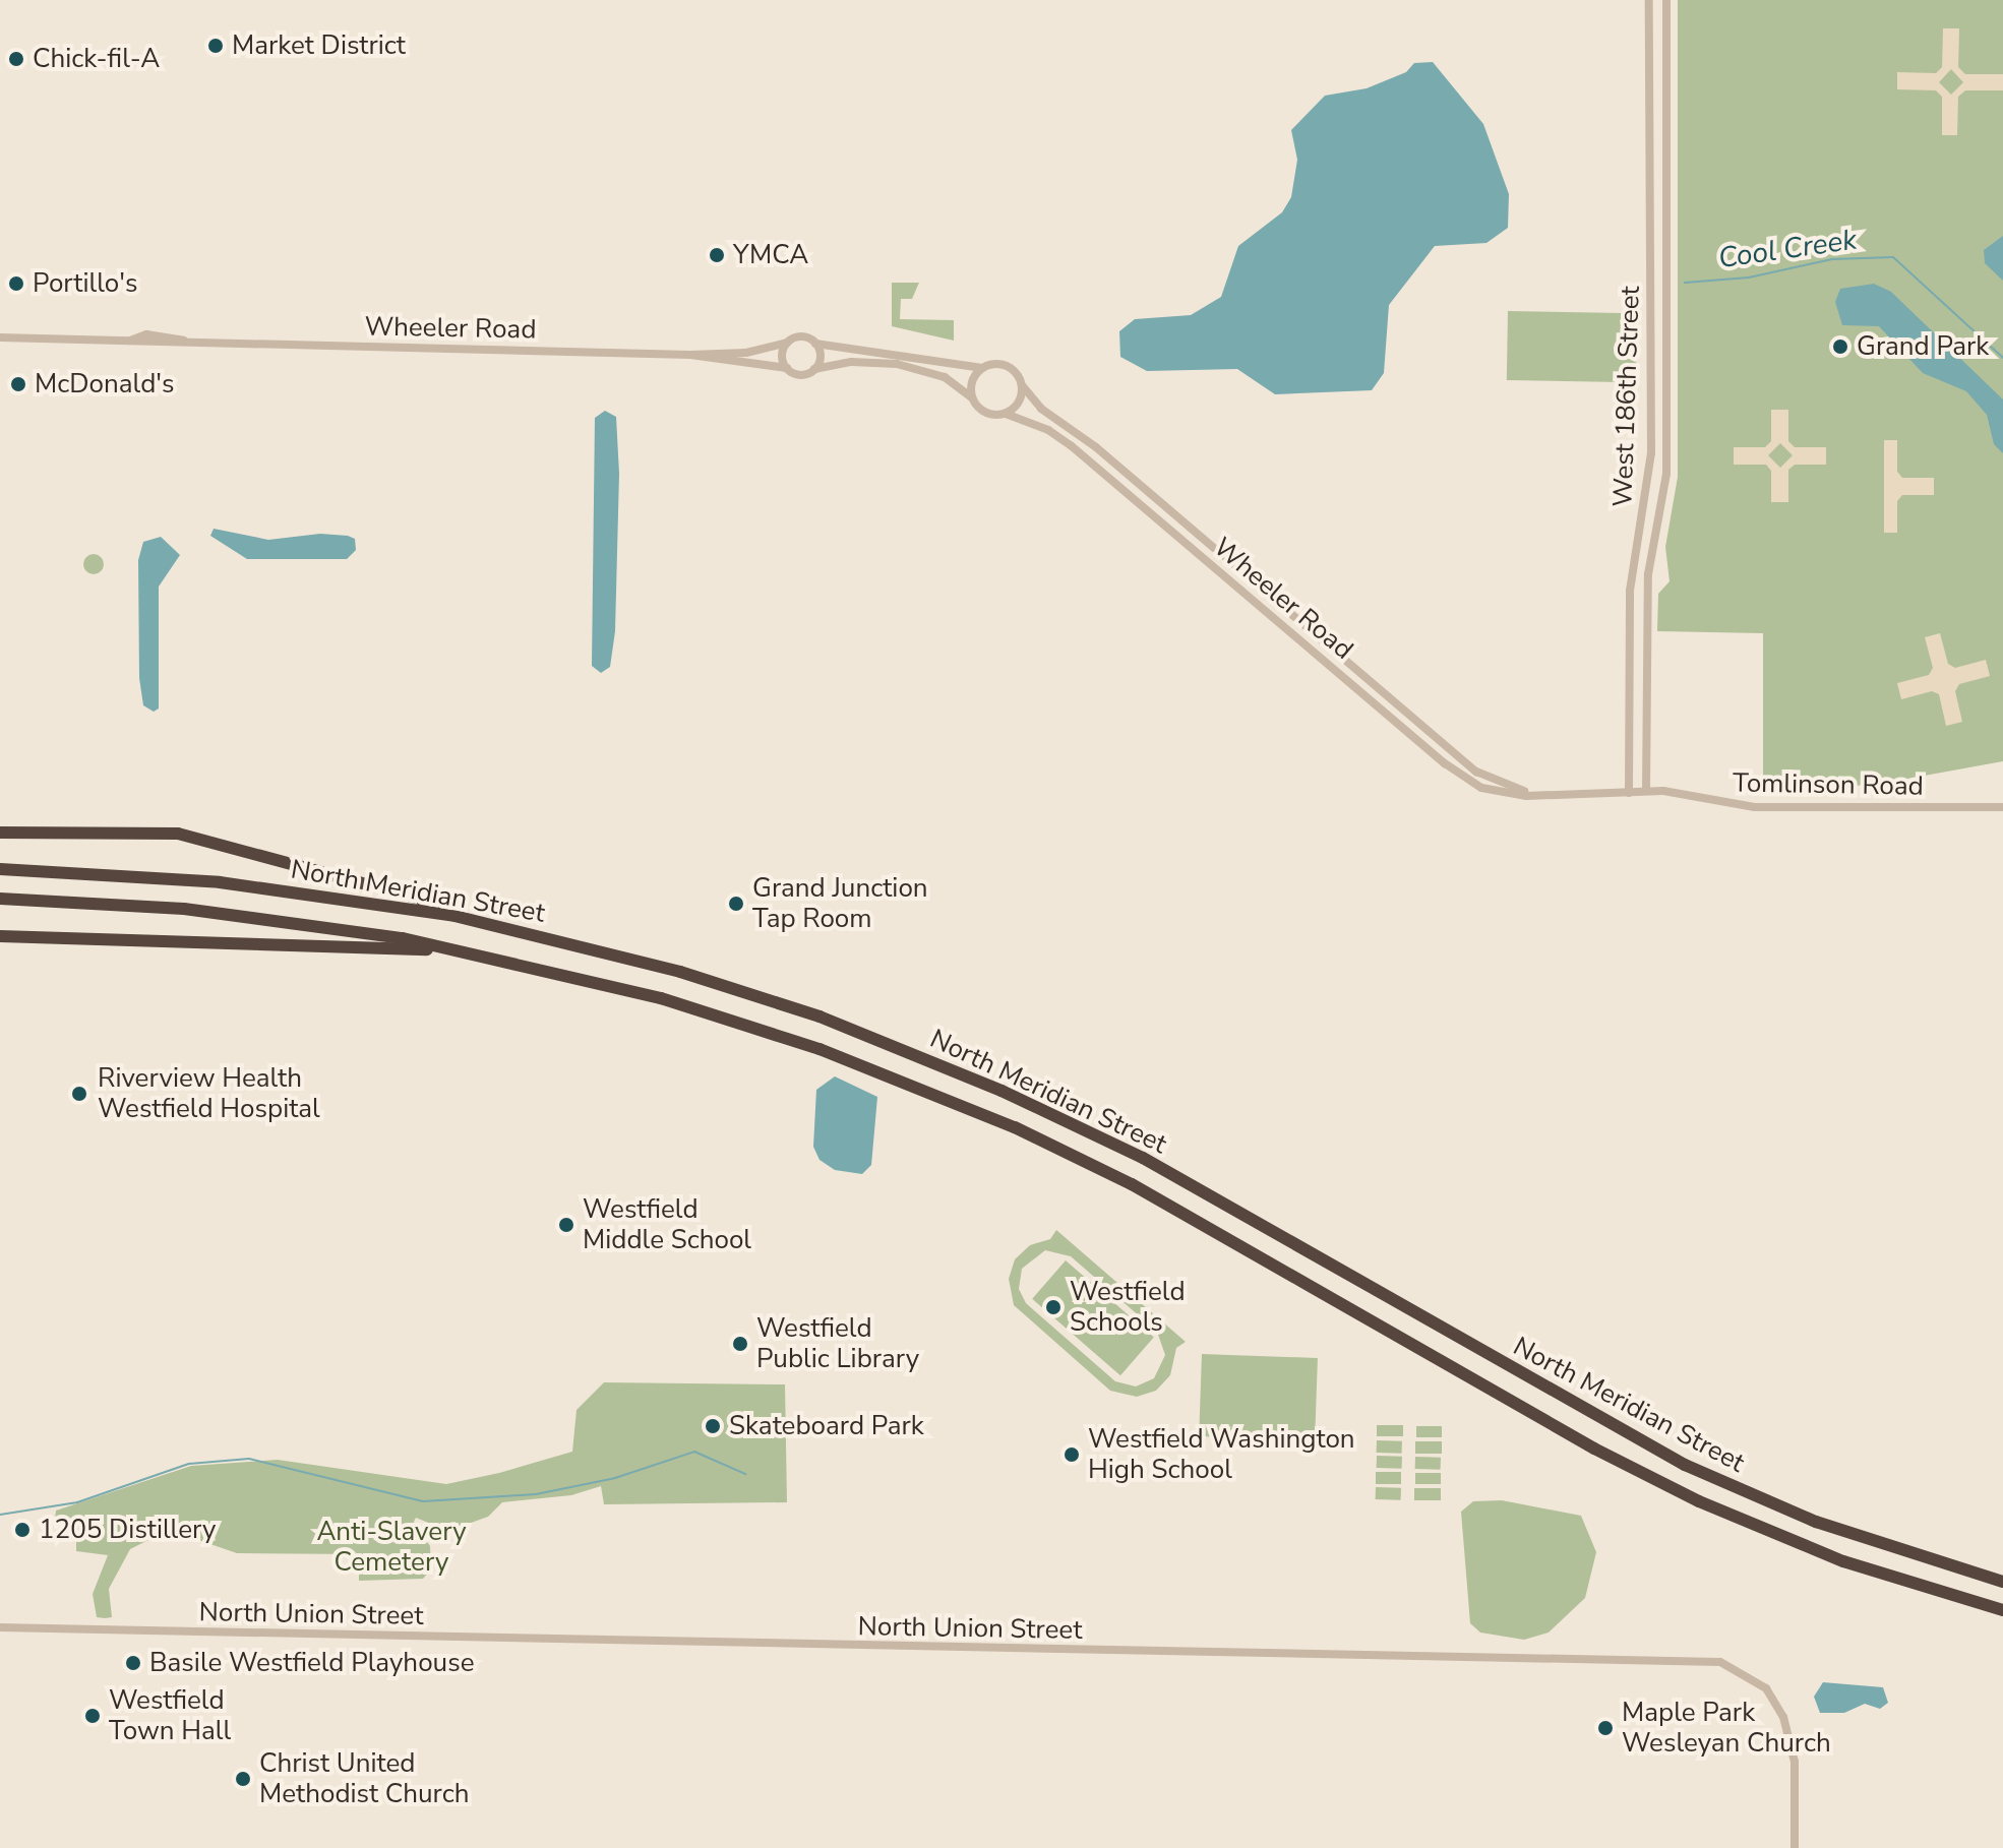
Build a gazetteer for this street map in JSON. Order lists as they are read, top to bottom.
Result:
{
  "streets": {
    "highway": ["North Meridian Street"],
    "street": [
      "Wheeler Road",
      "West 186th Street",
      "Tomlinson Road",
      "North Union Street"
    ]
  },
  "crossings": [
    ["Wheeler Road", "West 186th Street"],
    ["Wheeler Road", "Tomlinson Road"],
    ["West 186th Street", "Tomlinson Road"]
  ],
  "water": ["Cool Creek"],
  "parks": ["Anti-Slavery Cemetery"],
  "places": [
    "Market District",
    "Chick-fil-A",
    "YMCA",
    "Portillo's",
    "Grand Park",
    "McDonald's",
    "Grand Junction Tap Room",
    "Riverview Health Westfield Hospital",
    "Westfield Middle School",
    "Westfield Schools",
    "Westfield Public Library",
    "Skateboard Park",
    "Westfield Washington High School",
    "1205 Distillery",
    "Basile Westfield Playhouse",
    "Westfield Town Hall",
    "Maple Park Wesleyan Church",
    "Christ United Methodist Church"
  ]
}
